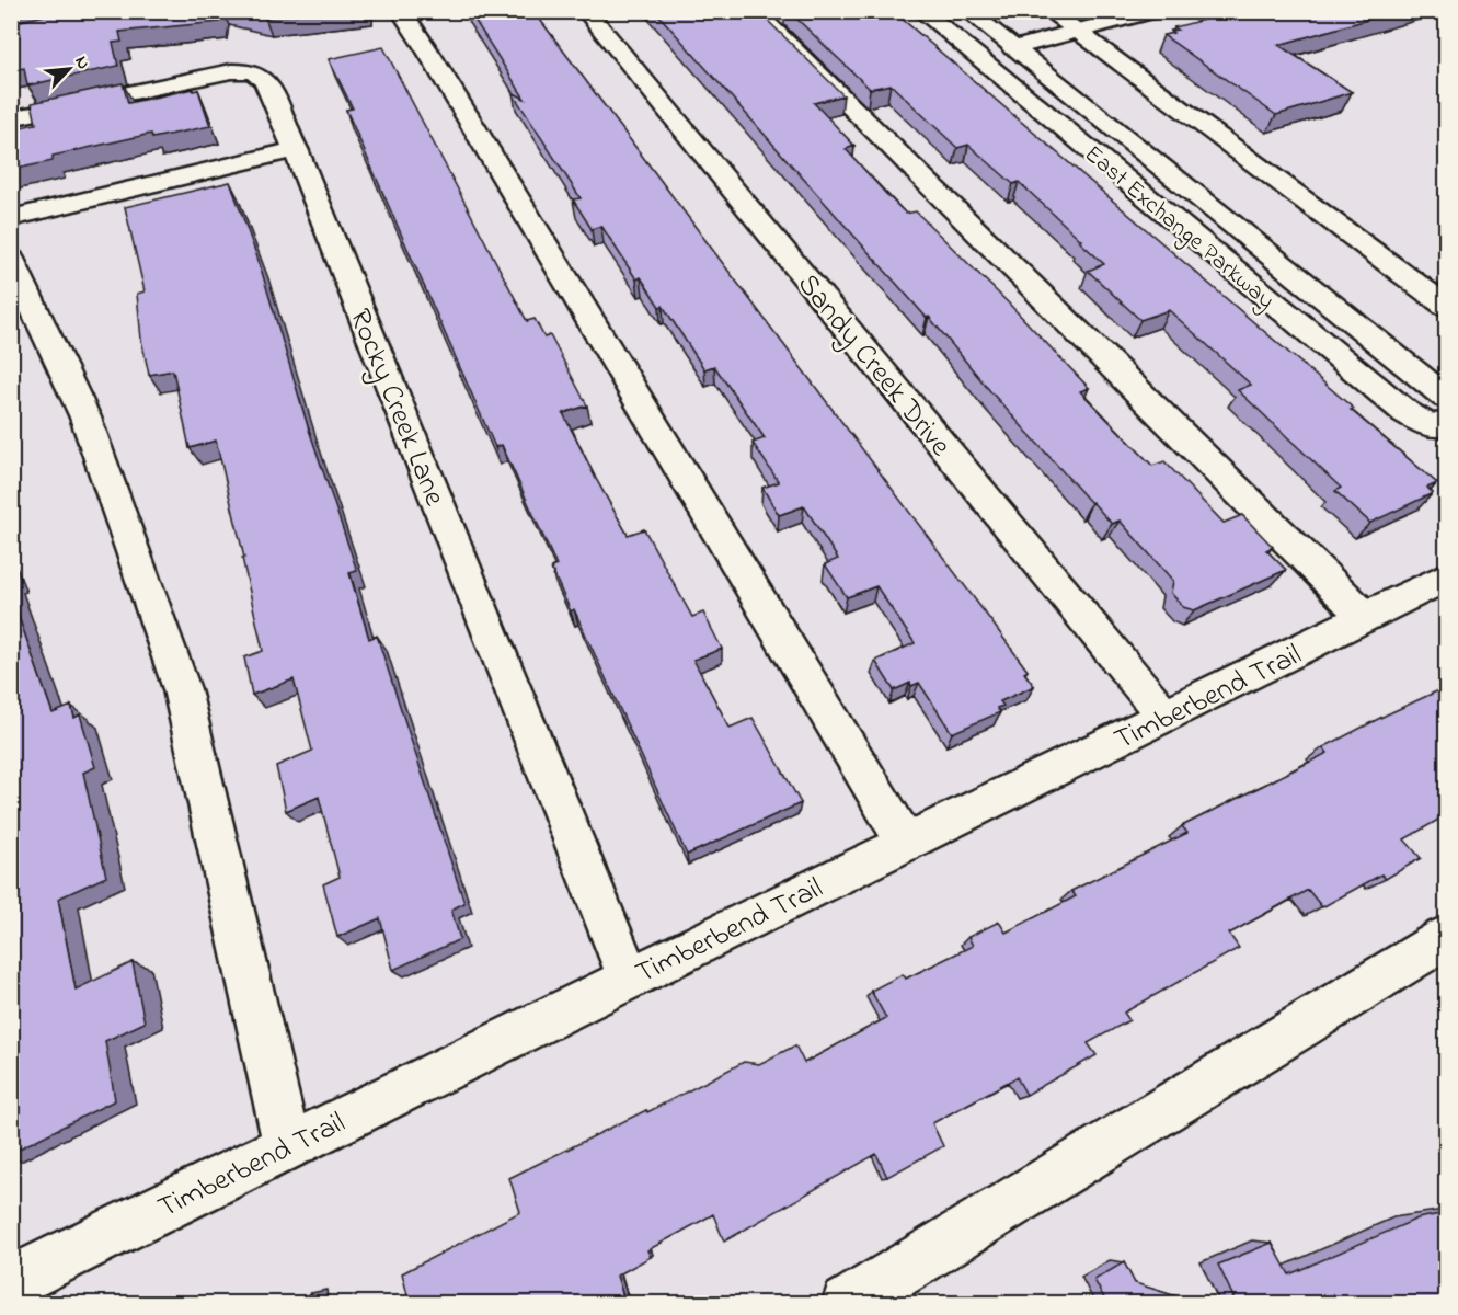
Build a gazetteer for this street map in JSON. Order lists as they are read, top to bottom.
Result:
{
  "streets": {
    "street": [
      "East Exchange Parkway",
      "Sandy Creek Drive",
      "Rocky Creek Lane",
      "Timberbend Trail"
    ]
  },
  "crossings": [
    ["Sandy Creek Drive", "Timberbend Trail"],
    ["Rocky Creek Lane", "Timberbend Trail"]
  ],
  "north": "top right"
}
